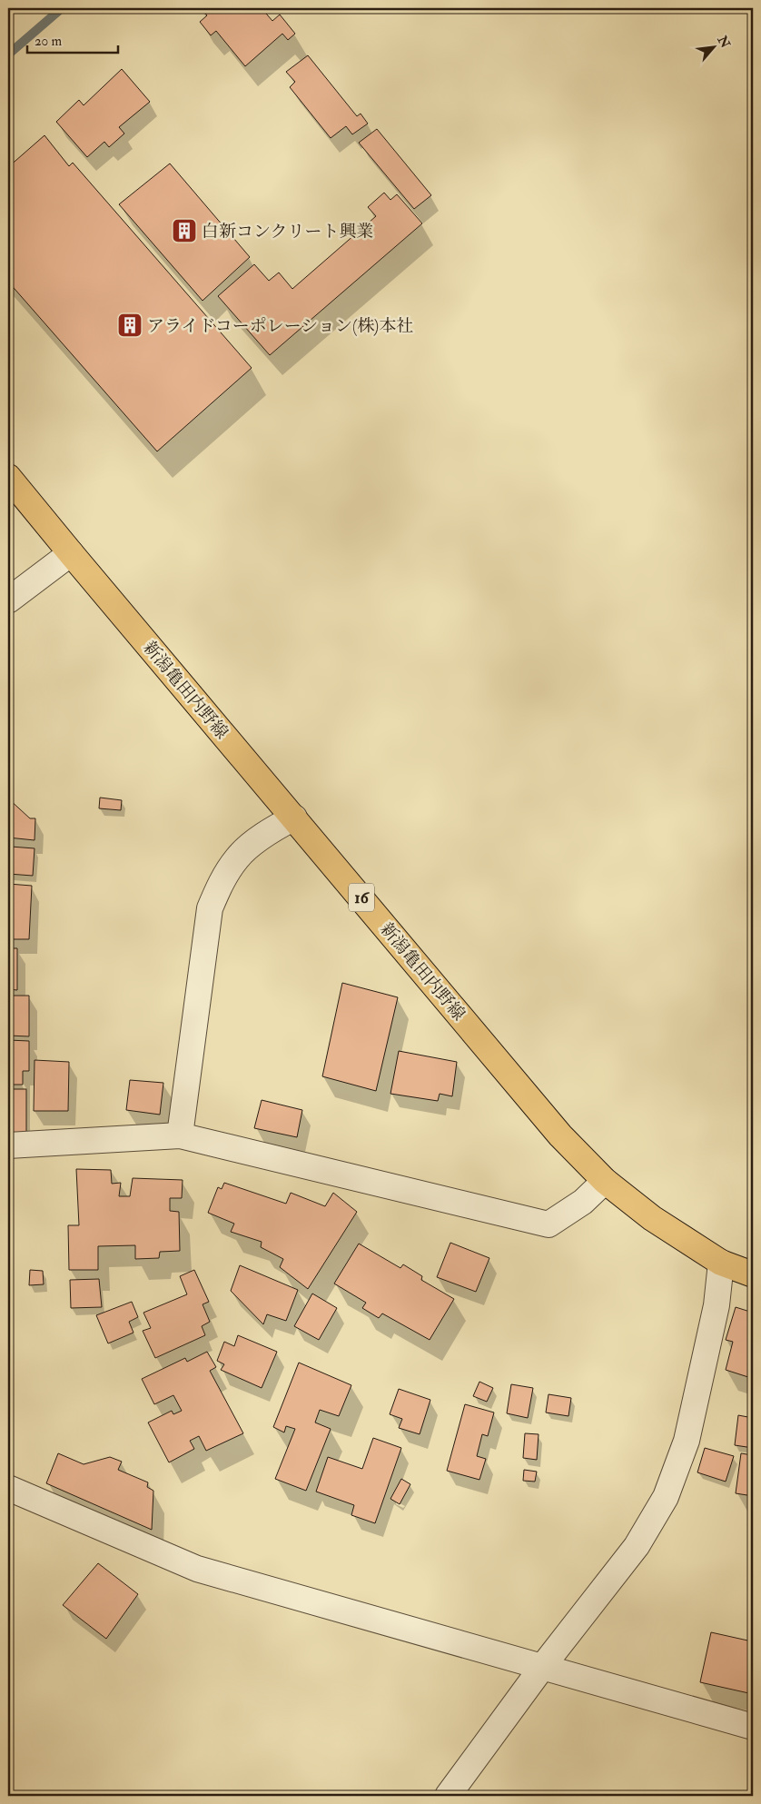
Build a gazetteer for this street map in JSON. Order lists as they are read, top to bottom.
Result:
{
  "streets": {
    "main road": ["新潟亀田内野線", "16"]
  },
  "places": {
    "building": ["白新コンクリート興業", "アライドコーポレーション(株)本社"]
  },
  "scale_bar": "20 m",
  "north": "top right"
}
